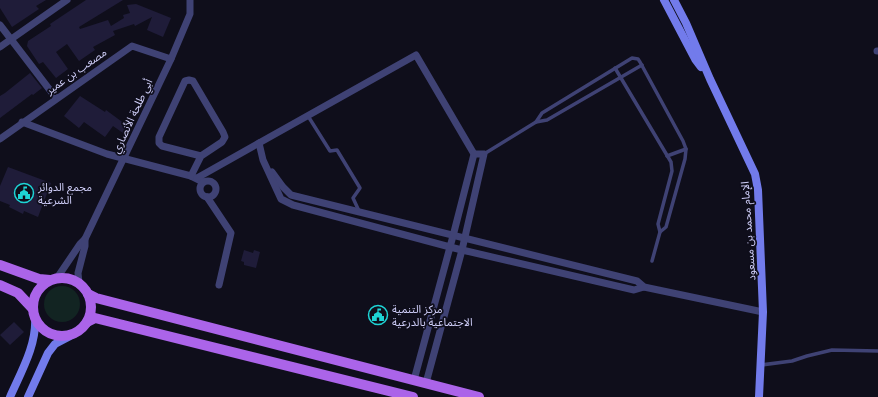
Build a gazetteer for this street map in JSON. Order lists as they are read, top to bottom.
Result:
{
  "streets": {
    "street": ["مصعب بن عمير", "أبي طلحة الأنصاري", "الإمام محمد بن مسعود"]
  },
  "crossings": [
    ["مصعب بن عمير", "أبي طلحة الأنصاري"]
  ],
  "places": {
    "public building": ["مجمع الدوائر الشرعية", "مركز التنمية الاجتماعية بالدرعية"]
  }
}
